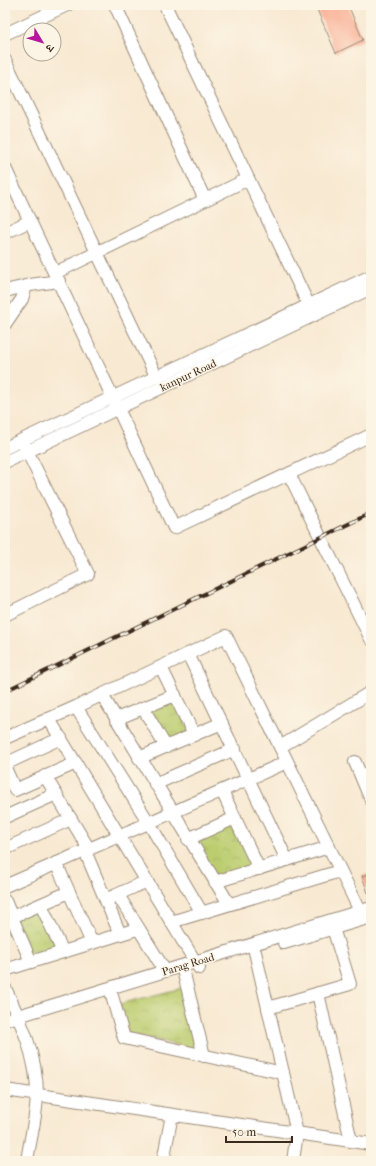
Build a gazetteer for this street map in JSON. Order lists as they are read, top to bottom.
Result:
{
  "streets": {
    "street": ["kanpur Road", "Parag Road"]
  },
  "scale_bar": "50 m",
  "north": "bottom right"
}
